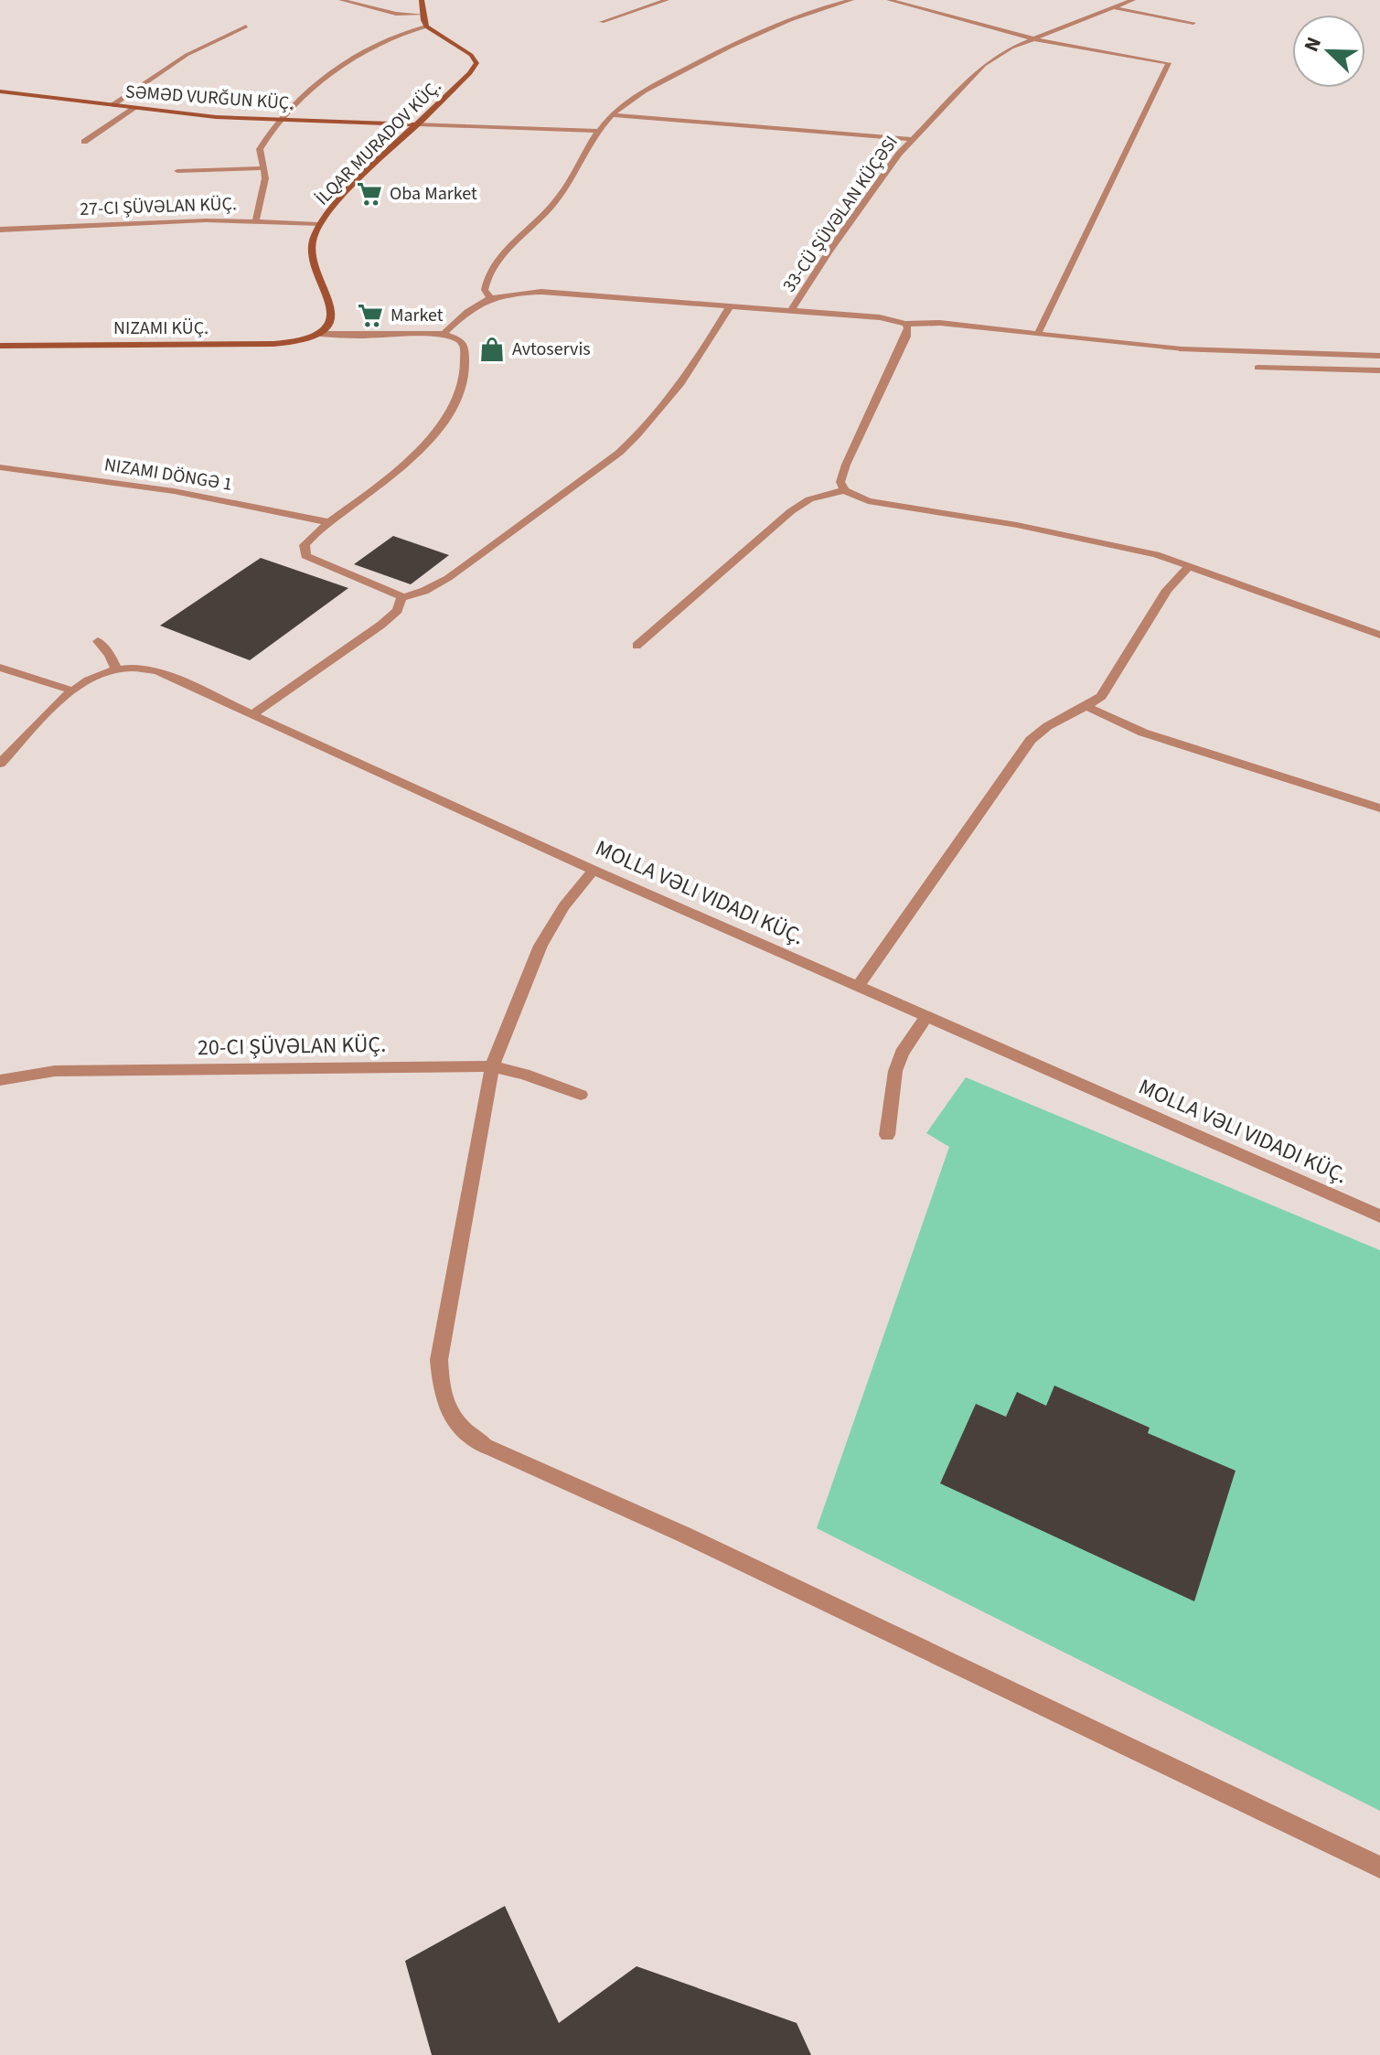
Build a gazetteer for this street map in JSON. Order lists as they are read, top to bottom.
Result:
{
  "streets": {
    "street": [
      "SƏMƏD VURĞUN KÜÇ.",
      "İLQAR MURADOV KÜÇ.",
      "27-CI ŞÜVƏLAN KÜÇ.",
      "33-CÜ ŞÜVƏLAN KÜÇƏSI",
      "NIZAMI KÜÇ.",
      "NIZAMI DÖNGƏ 1",
      "MOLLA VƏLI VIDADI KÜÇ.",
      "20-CI ŞÜVƏLAN KÜÇ."
    ]
  },
  "crossings": [
    ["SƏMƏD VURĞUN KÜÇ.", "İLQAR MURADOV KÜÇ."],
    ["İLQAR MURADOV KÜÇ.", "27-CI ŞÜVƏLAN KÜÇ."],
    ["İLQAR MURADOV KÜÇ.", "NIZAMI KÜÇ."]
  ],
  "places": {
    "supermarket": ["Oba Market", "Market"],
    "shop": ["Avtoservis"]
  },
  "north": "top left"
}
